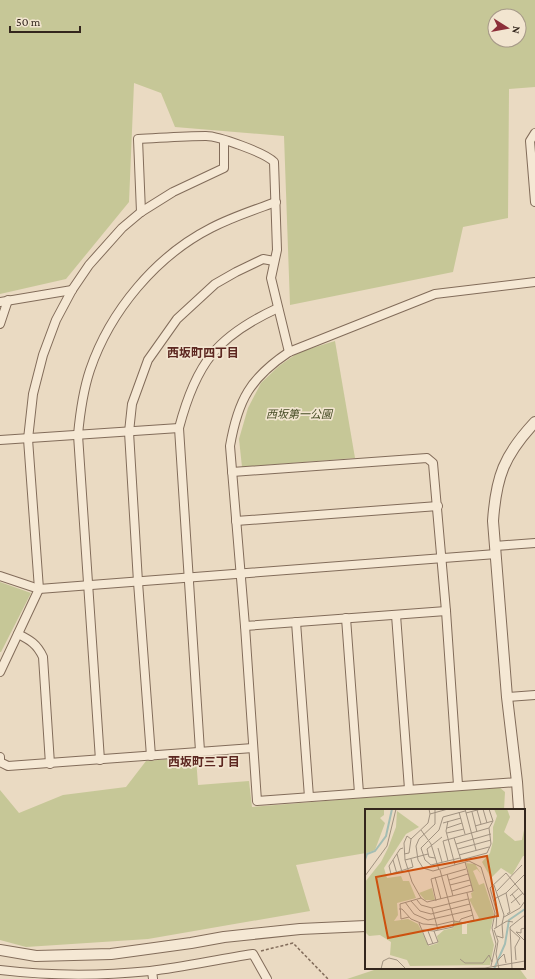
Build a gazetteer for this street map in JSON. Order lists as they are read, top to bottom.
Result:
{
  "districts": ["西坂町四丁目", "西坂町三丁目"],
  "parks": ["西坂第一公園"],
  "scale_bar": "50 m",
  "north": "right"
}
